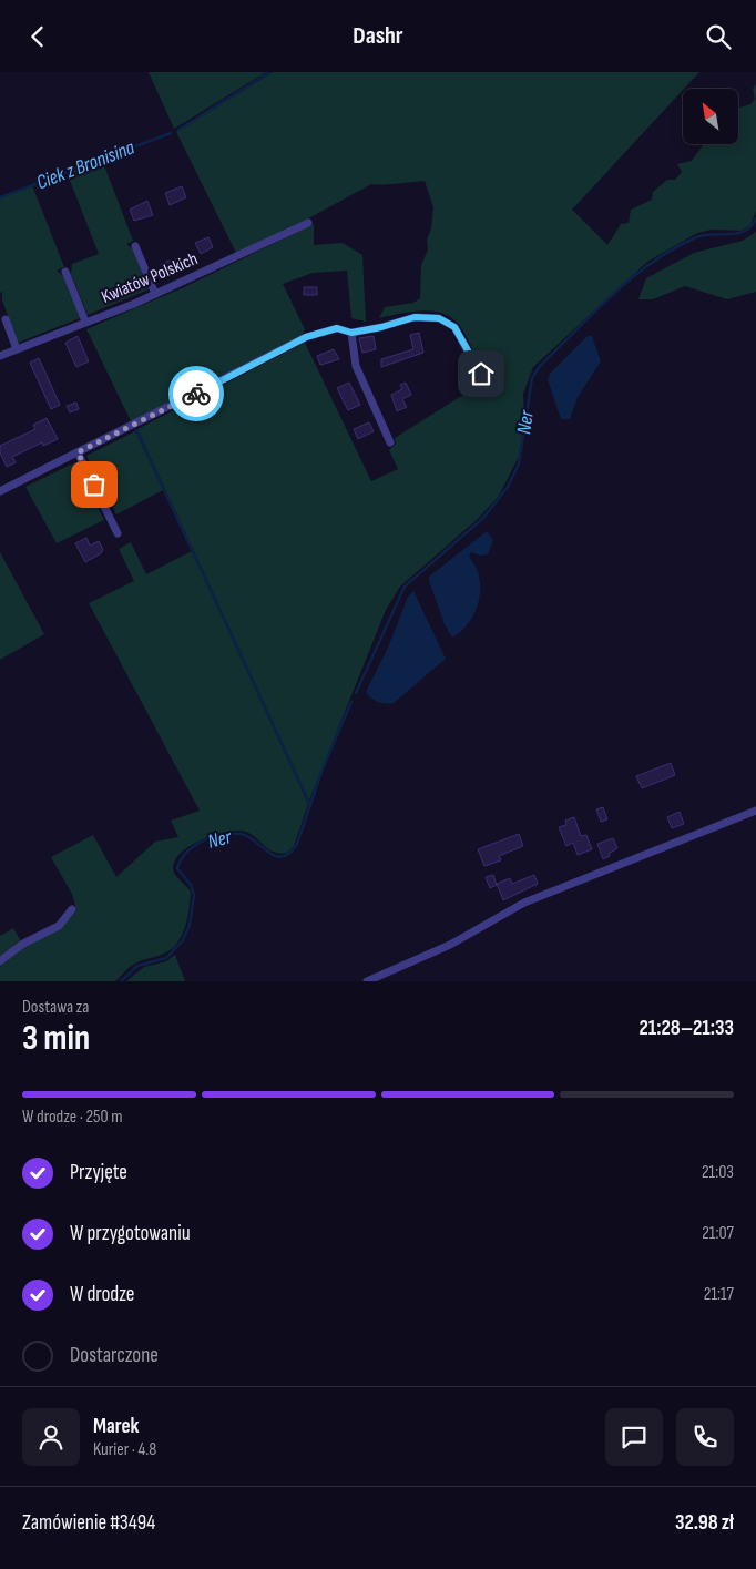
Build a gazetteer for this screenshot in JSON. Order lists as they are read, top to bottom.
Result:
{
  "streets": {
    "street": ["Kwiatów Polskich"]
  },
  "water": ["Ciek z Bronisina", "Ner"],
  "north": "top left",
  "page": {
    "header": "Dashr",
    "heading": ["3 min", "Dostawa za", "21:28–21:33"],
    "panel": [
      "Marek",
      "Kurier · 4.8",
      "Zamówienie #3494",
      "32.98 zł"
    ],
    "bar": "W drodze · 250 m",
    "list": [
      ["Przyjęte", "21:03"],
      ["W przygotowaniu", "21:07"],
      ["W drodze", "21:17"],
      "Dostarczone"
    ]
  }
}
